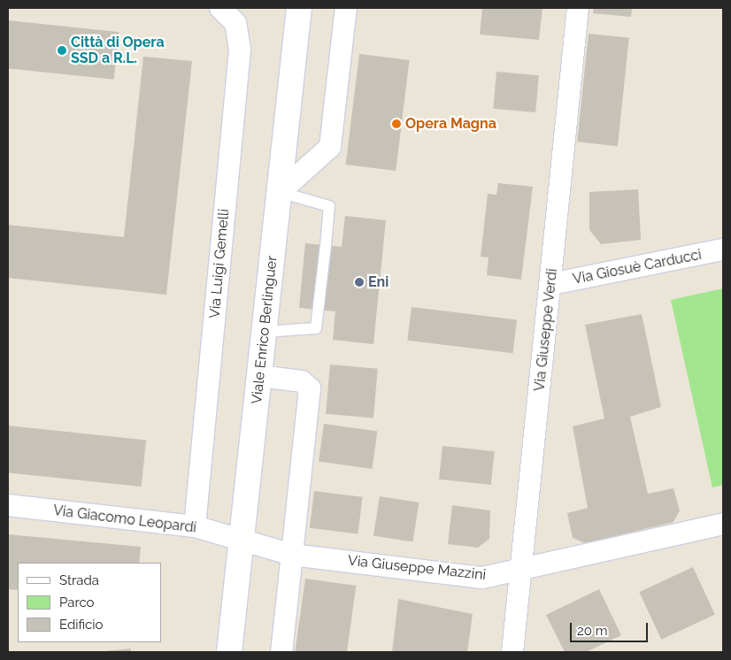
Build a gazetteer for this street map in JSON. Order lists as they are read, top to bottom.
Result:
{
  "streets": {
    "street": [
      "Via Luigi Gemelli",
      "Via Giosuè Carducci",
      "Viale Enrico Berlinguer",
      "Via Giuseppe Verdi",
      "Via Giacomo Leopardi",
      "Via Giuseppe Mazzini"
    ]
  },
  "crossings": [
    ["Via Luigi Gemelli", "Via Giacomo Leopardi"],
    ["Via Giosuè Carducci", "Via Giuseppe Verdi"],
    ["Viale Enrico Berlinguer", "Via Giacomo Leopardi"],
    ["Viale Enrico Berlinguer", "Via Giuseppe Mazzini"],
    ["Via Giuseppe Verdi", "Via Giuseppe Mazzini"],
    ["Via Giacomo Leopardi", "Via Giuseppe Mazzini"]
  ],
  "places": ["Città di Opera SSD a R.L.", "Opera Magna", "Eni"],
  "legend": ["Strada", "Parco", "Edificio"],
  "scale_bar": "20 m"
}
